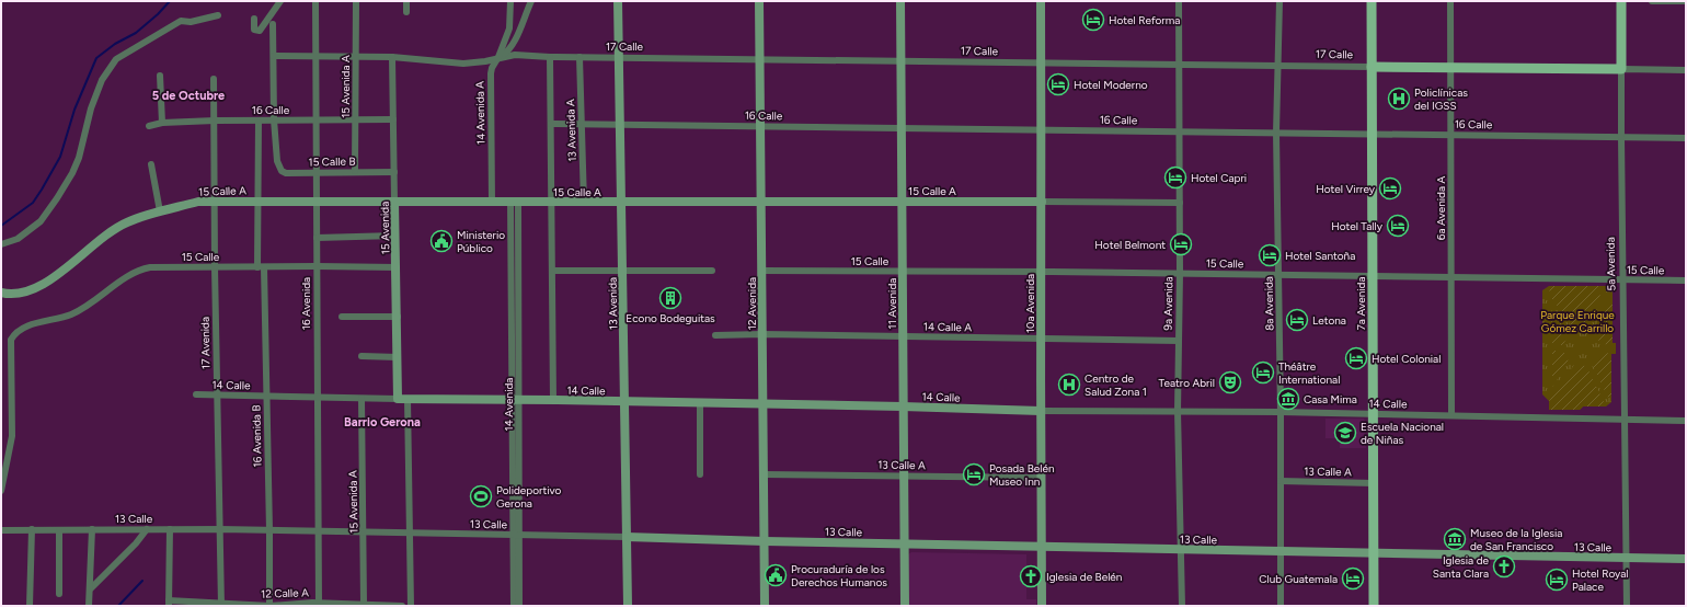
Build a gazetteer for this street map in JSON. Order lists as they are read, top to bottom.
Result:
{
  "streets": {
    "main road": ["17 Calle", "5a Avenida", "7a Avenida"],
    "street": [
      "15 Avenida A",
      "16 Calle",
      "14 Avenida A",
      "13 Avenida A",
      "15 Calle B",
      "15 Calle A",
      "6a Avenida A",
      "15 Avenida",
      "15 Calle",
      "16 Avenida",
      "13 Avenida",
      "12 Avenida",
      "11 Avenida",
      "10a Avenida",
      "9a Avenida",
      "8a Avenida",
      "14 Calle A",
      "17 Avenida",
      "14 Calle",
      "14 Avenida",
      "16 Avenida B",
      "13 Calle A",
      "13 Calle",
      "12 Calle A"
    ]
  },
  "crossings": [
    ["17 Calle", "15 Avenida A"],
    ["17 Calle", "14 Avenida A"],
    ["17 Calle", "13 Avenida A"],
    ["17 Calle", "6a Avenida A"],
    ["17 Calle", "15 Avenida"],
    ["17 Calle", "5a Avenida"],
    ["17 Calle", "16 Avenida"],
    ["17 Calle", "13 Avenida"],
    ["17 Calle", "12 Avenida"],
    ["17 Calle", "11 Avenida"],
    ["17 Calle", "10a Avenida"],
    ["17 Calle", "9a Avenida"],
    ["17 Calle", "8a Avenida"],
    ["17 Calle", "7a Avenida"],
    ["15 Avenida A", "16 Calle"],
    ["15 Avenida A", "15 Calle B"],
    ["15 Avenida A", "14 Calle"],
    ["15 Avenida A", "13 Calle"],
    ["15 Avenida A", "12 Calle A"],
    ["16 Calle", "13 Avenida A"],
    ["16 Calle", "15 Calle B"],
    ["16 Calle", "6a Avenida A"],
    ["16 Calle", "15 Avenida"],
    ["16 Calle", "5a Avenida"],
    ["16 Calle", "16 Avenida"],
    ["16 Calle", "13 Avenida"],
    ["16 Calle", "12 Avenida"],
    ["16 Calle", "11 Avenida"],
    ["16 Calle", "10a Avenida"],
    ["16 Calle", "9a Avenida"],
    ["16 Calle", "8a Avenida"],
    ["16 Calle", "7a Avenida"],
    ["16 Calle", "17 Avenida"],
    ["16 Calle", "16 Avenida B"],
    ["14 Avenida A", "15 Calle A"],
    ["13 Avenida A", "15 Calle A"],
    ["15 Calle B", "15 Avenida"],
    ["15 Calle B", "16 Avenida"],
    ["15 Calle A", "15 Avenida"],
    ["15 Calle A", "16 Avenida"],
    ["15 Calle A", "13 Avenida"],
    ["15 Calle A", "12 Avenida"],
    ["15 Calle A", "11 Avenida"],
    ["15 Calle A", "10a Avenida"],
    ["15 Calle A", "9a Avenida"],
    ["15 Calle A", "17 Avenida"],
    ["15 Calle A", "14 Avenida"],
    ["15 Calle A", "16 Avenida B"],
    ["6a Avenida A", "15 Calle"],
    ["6a Avenida A", "14 Calle"],
    ["15 Avenida", "15 Calle"],
    ["15 Avenida", "14 Calle"],
    ["15 Calle", "5a Avenida"],
    ["15 Calle", "16 Avenida"],
    ["15 Calle", "12 Avenida"],
    ["15 Calle", "11 Avenida"],
    ["15 Calle", "10a Avenida"],
    ["15 Calle", "9a Avenida"],
    ["15 Calle", "8a Avenida"],
    ["15 Calle", "7a Avenida"],
    ["15 Calle", "17 Avenida"],
    ["15 Calle", "16 Avenida B"],
    ["5a Avenida", "14 Calle"],
    ["5a Avenida", "13 Calle"],
    ["16 Avenida", "14 Calle"],
    ["16 Avenida", "13 Calle"],
    ["16 Avenida", "12 Calle A"],
    ["13 Avenida", "14 Calle"],
    ["13 Avenida", "13 Calle"],
    ["12 Avenida", "14 Calle A"],
    ["12 Avenida", "14 Calle"],
    ["12 Avenida", "13 Calle A"],
    ["12 Avenida", "13 Calle"],
    ["11 Avenida", "14 Calle A"],
    ["11 Avenida", "14 Calle"],
    ["11 Avenida", "13 Calle A"],
    ["11 Avenida", "13 Calle"],
    ["10a Avenida", "14 Calle A"],
    ["10a Avenida", "14 Calle"],
    ["10a Avenida", "13 Calle A"],
    ["10a Avenida", "13 Calle"],
    ["9a Avenida", "14 Calle A"],
    ["9a Avenida", "14 Calle"],
    ["9a Avenida", "13 Calle"],
    ["8a Avenida", "14 Calle"],
    ["8a Avenida", "13 Calle A"],
    ["8a Avenida", "13 Calle"],
    ["7a Avenida", "14 Calle"],
    ["7a Avenida", "13 Calle A"],
    ["7a Avenida", "13 Calle"],
    ["17 Avenida", "14 Calle"],
    ["17 Avenida", "13 Calle"],
    ["17 Avenida", "12 Calle A"],
    ["14 Calle", "14 Avenida"],
    ["14 Calle", "16 Avenida B"],
    ["14 Avenida", "13 Calle"],
    ["16 Avenida B", "13 Calle"],
    ["16 Avenida B", "12 Calle A"]
  ],
  "districts": ["5 de Octubre", "Barrio Gerona"],
  "parks": ["Parque Enrique Gómez Carrillo"],
  "places": {
    "hotel": [
      "Hotel Reforma",
      "Hotel Moderno",
      "Hotel Capri",
      "Hotel Virrey",
      "Hotel Tally",
      "Hotel Belmont",
      "Hotel Santoña",
      "Letona",
      "Hotel Colonial",
      "Théâtre International",
      "Posada Belén Museo Inn",
      "Club Guatemala",
      "Hotel Royal Palace"
    ],
    "hospital": ["Policlínicas del IGSS", "Centro de Salud Zona 1"],
    "public building": ["Ministerio Público", "Procuraduría de los Derechos Humanos"],
    "building": ["Econo Bodeguitas"],
    "theatre": ["Teatro Abril"],
    "museum": ["Casa Mima", "Museo de la Iglesia de San Francisco"],
    "school or university": ["Escuela Nacional de Niñas"],
    "sports": ["Polideportivo Gerona"],
    "church": ["Iglesia de Santa Clara", "Iglesia de Belén"]
  }
}
